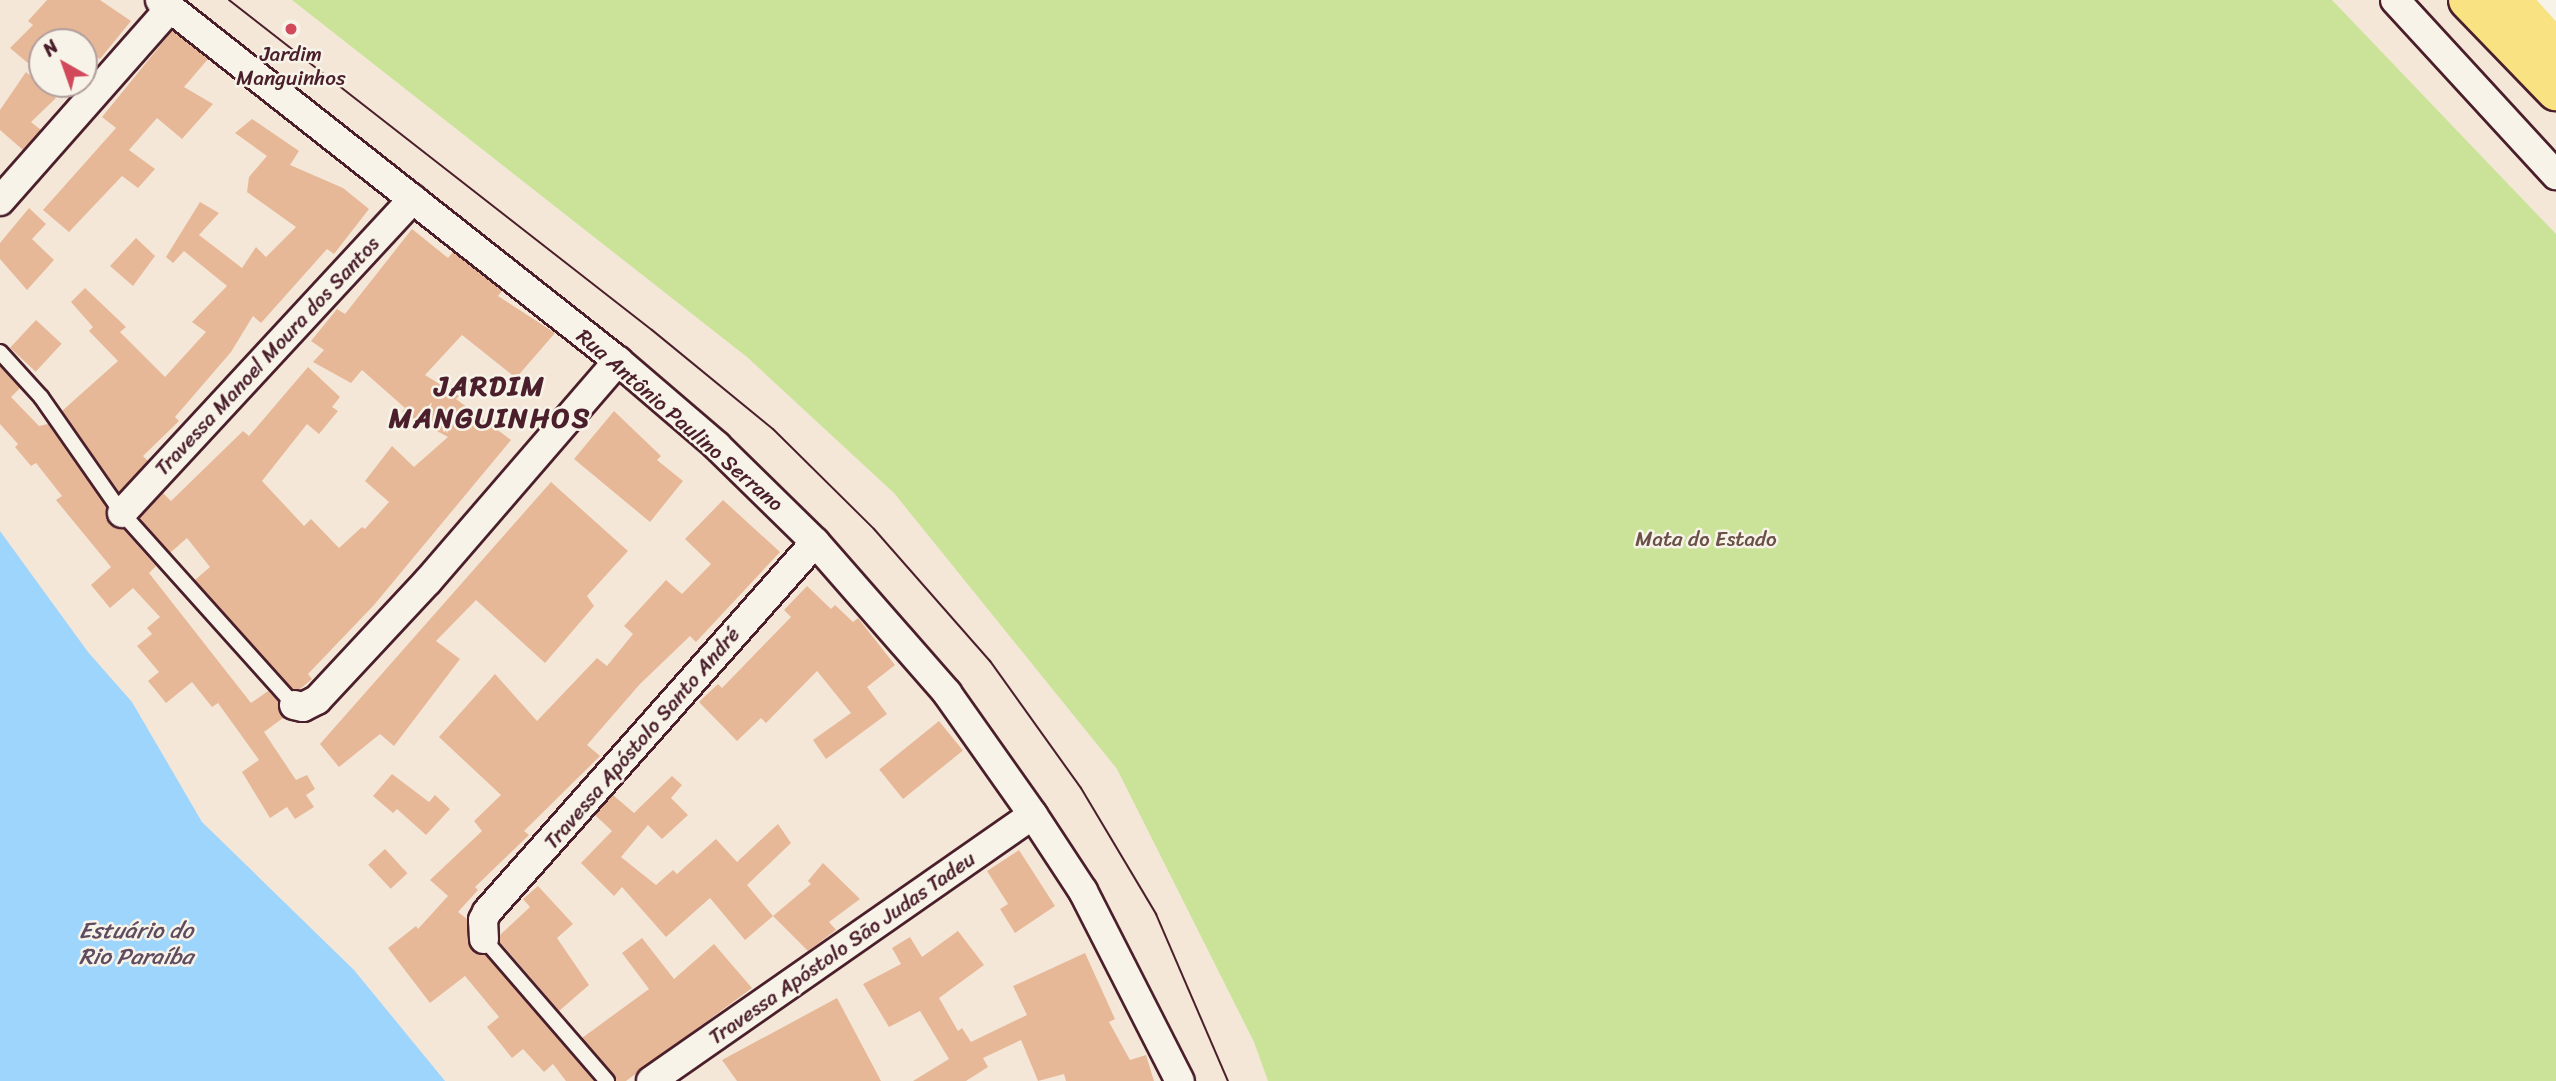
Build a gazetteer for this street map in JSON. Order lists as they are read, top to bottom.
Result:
{
  "streets": {
    "street": [
      "Travessa Manoel Moura dos Santos",
      "Rua Antônio Paulino Serrano",
      "Travessa Apóstolo Santo André",
      "Travessa Apóstolo São Judas Tadeu"
    ]
  },
  "crossings": [
    ["Travessa Manoel Moura dos Santos", "Rua Antônio Paulino Serrano"],
    ["Rua Antônio Paulino Serrano", "Travessa Apóstolo Santo André"],
    ["Rua Antônio Paulino Serrano", "Travessa Apóstolo São Judas Tadeu"]
  ],
  "districts": ["JARDIM MANGUINHOS"],
  "water": ["Estuário do Rio Paraíba"],
  "parks": ["Mata do Estado"],
  "places": ["Jardim Manguinhos"],
  "north": "top left"
}
